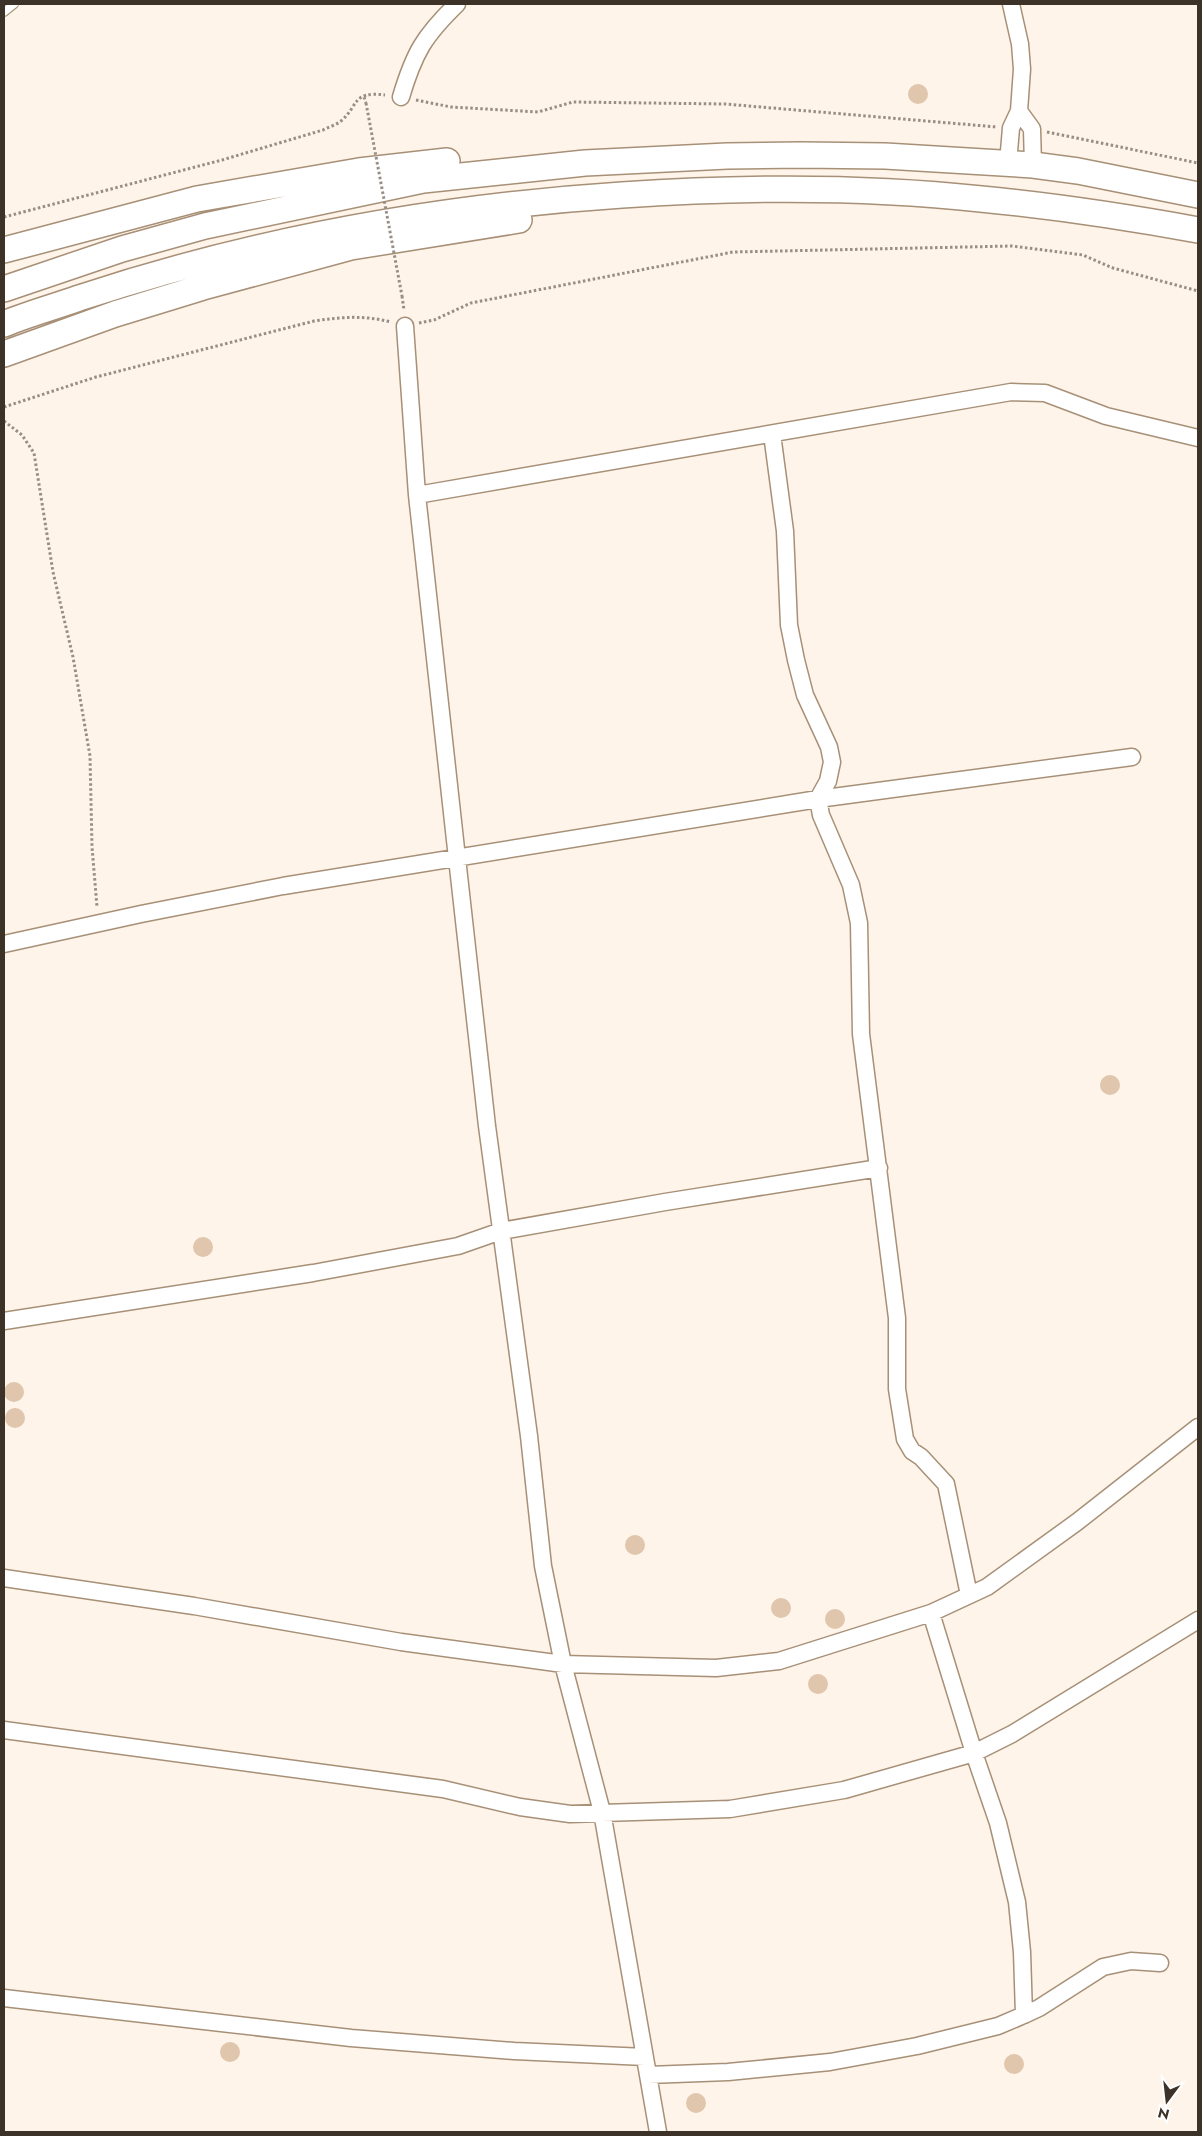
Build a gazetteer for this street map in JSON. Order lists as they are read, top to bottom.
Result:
{
  "north": "bottom"
}
